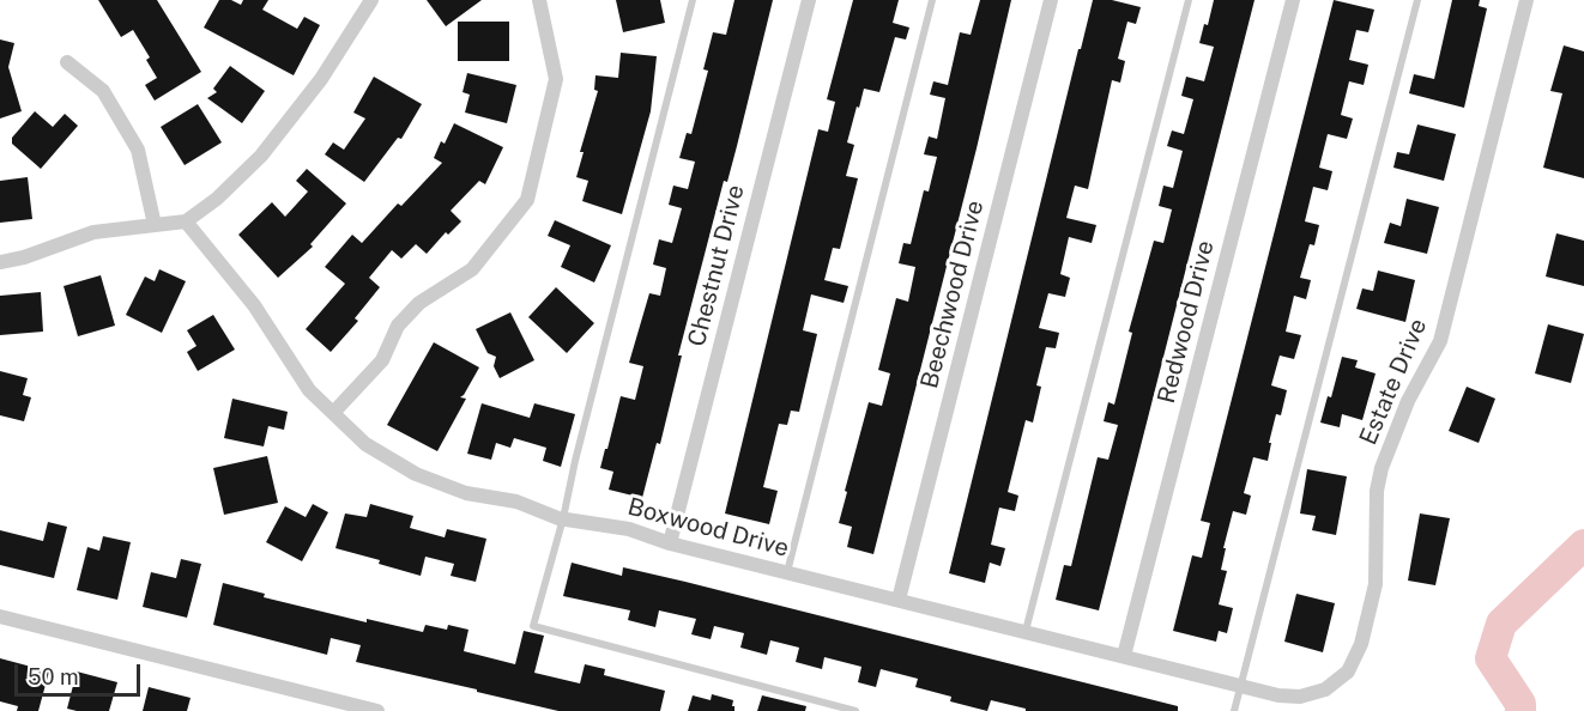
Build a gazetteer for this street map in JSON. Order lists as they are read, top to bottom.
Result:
{
  "streets": {
    "street": [
      "Chestnut Drive",
      "Beechwood Drive",
      "Redwood Drive",
      "Estate Drive",
      "Boxwood Drive"
    ]
  },
  "crossings": [
    ["Chestnut Drive", "Boxwood Drive"],
    ["Beechwood Drive", "Boxwood Drive"],
    ["Redwood Drive", "Boxwood Drive"],
    ["Estate Drive", "Boxwood Drive"]
  ],
  "scale_bar": "50 m"
}
